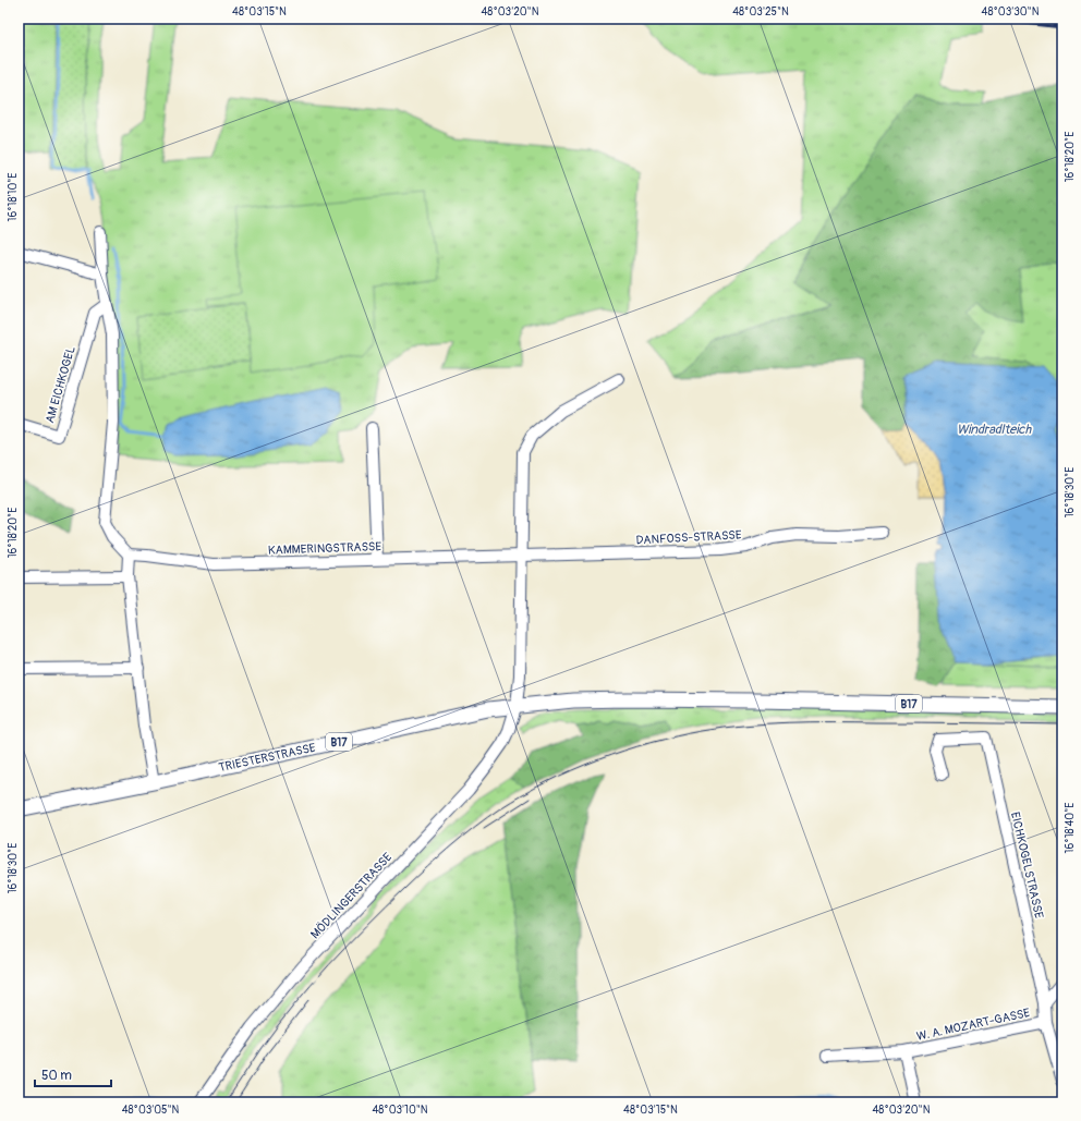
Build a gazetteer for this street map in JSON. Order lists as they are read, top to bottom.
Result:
{
  "streets": {
    "main road": ["B17", "TRIESTERSTRASSE"],
    "street": [
      "AM EICHKOGEL",
      "DANFOSS-STRASSE",
      "KAMMERINGSTRASSE",
      "EICHKOGELSTRASSE",
      "MÖDLINGERSTRASSE",
      "W. A. MOZART-GASSE"
    ]
  },
  "crossings": [
    ["DANFOSS-STRASSE", "KAMMERINGSTRASSE"],
    ["B17", "TRIESTERSTRASSE"],
    ["B17", "MÖDLINGERSTRASSE"],
    ["TRIESTERSTRASSE", "MÖDLINGERSTRASSE"],
    ["EICHKOGELSTRASSE", "W. A. MOZART-GASSE"]
  ],
  "water": ["Windradlteich"],
  "scale_bar": "50 m",
  "coordinates": [
    "48°03'15\"N",
    "48°03'20\"N",
    "48°03'25\"N",
    "48°03'30\"N",
    "16°18'20\"E",
    "16°18'10\"E",
    "16°18'30\"E",
    "16°18'40\"E",
    "48°03'05\"N",
    "48°03'10\"N"
  ]
}
